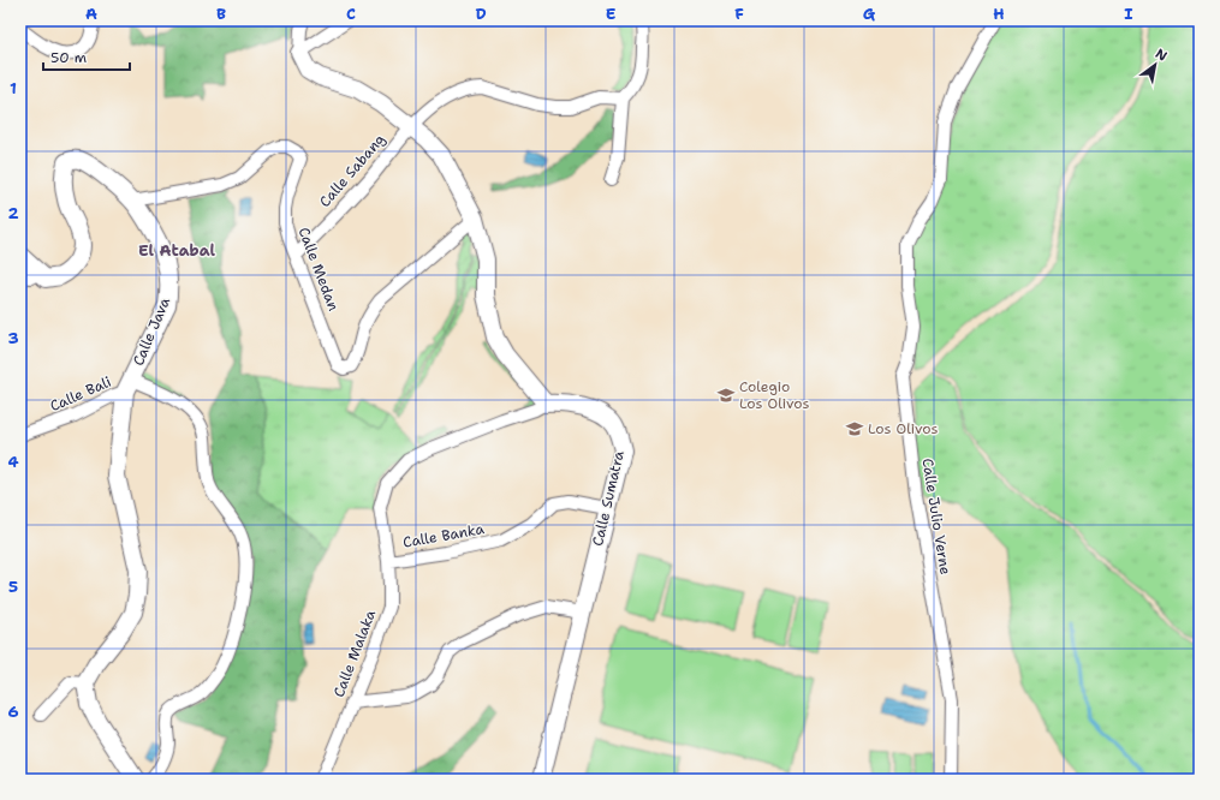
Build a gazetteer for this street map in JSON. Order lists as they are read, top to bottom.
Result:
{
  "streets": {
    "street": [
      "Calle Sabang",
      "Calle Medan",
      "Calle Java",
      "Calle Bali",
      "Calle Sumatra",
      "Calle Julio Verne",
      "Calle Banka",
      "Calle Malaka"
    ]
  },
  "crossings": [
    ["Calle Sabang", "Calle Medan"],
    ["Calle Medan", "Calle Java"],
    ["Calle Java", "Calle Bali"],
    ["Calle Sumatra", "Calle Banka"],
    ["Calle Sumatra", "Calle Malaka"],
    ["Calle Banka", "Calle Malaka"]
  ],
  "districts": ["El Atabal"],
  "places": {
    "school or university": ["Colegio Los Olivos", "Los Olivos"]
  },
  "scale_bar": "50 m",
  "north": "top right",
  "grid": {
    "columns": [
      "A",
      "B",
      "C",
      "D",
      "E",
      "F",
      "G",
      "H",
      "I"
    ],
    "rows": [
      "1",
      "2",
      "3",
      "4",
      "5",
      "6"
    ]
  }
}
